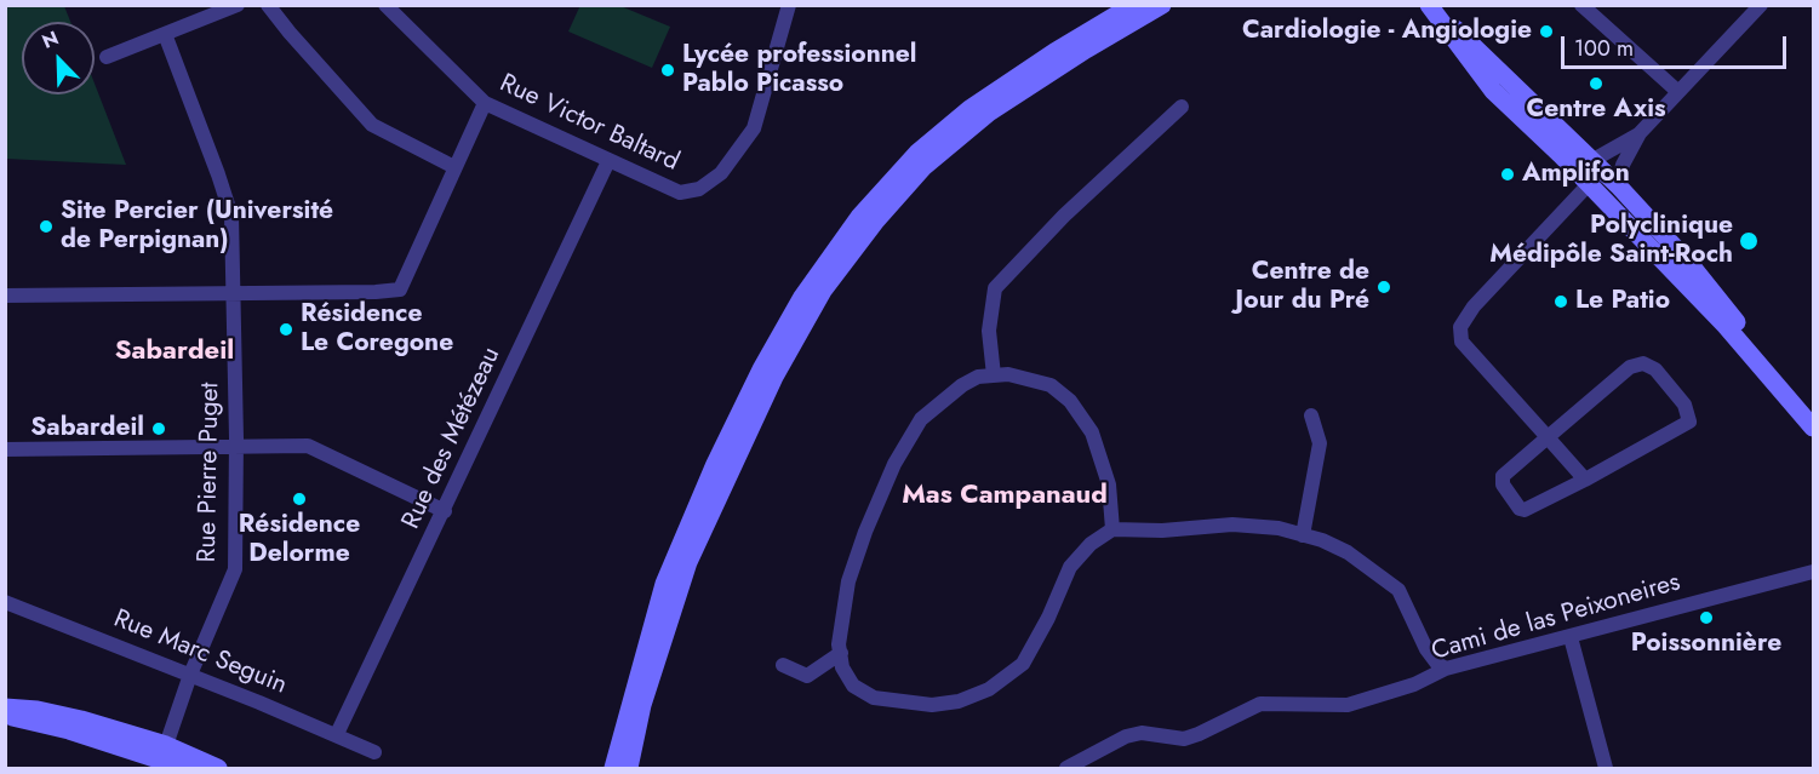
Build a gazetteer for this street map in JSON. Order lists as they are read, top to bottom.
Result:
{
  "streets": {
    "street": [
      "Rue Victor Baltard",
      "Rue des Métézeau",
      "Rue Pierre Puget",
      "Cami de las Peixoneires",
      "Rue Marc Seguin"
    ]
  },
  "crossings": [
    ["Rue Victor Baltard", "Rue des Métézeau"],
    ["Rue des Métézeau", "Rue Marc Seguin"],
    ["Rue Pierre Puget", "Rue Marc Seguin"]
  ],
  "districts": ["Sabardeil", "Mas Campanaud"],
  "places": [
    "Cardiologie - Angiologie",
    "Lycée professionnel Pablo Picasso",
    "Centre Axis",
    "Amplifon",
    "Site Percier (Université de Perpignan)",
    "Polyclinique Médipôle Saint-Roch",
    "Centre de Jour du Pré",
    "Le Patio",
    "Résidence Le Coregone",
    "Sabardeil",
    "Résidence Delorme",
    "Poissonnière"
  ],
  "scale_bar": "100 m",
  "north": "top left"
}
